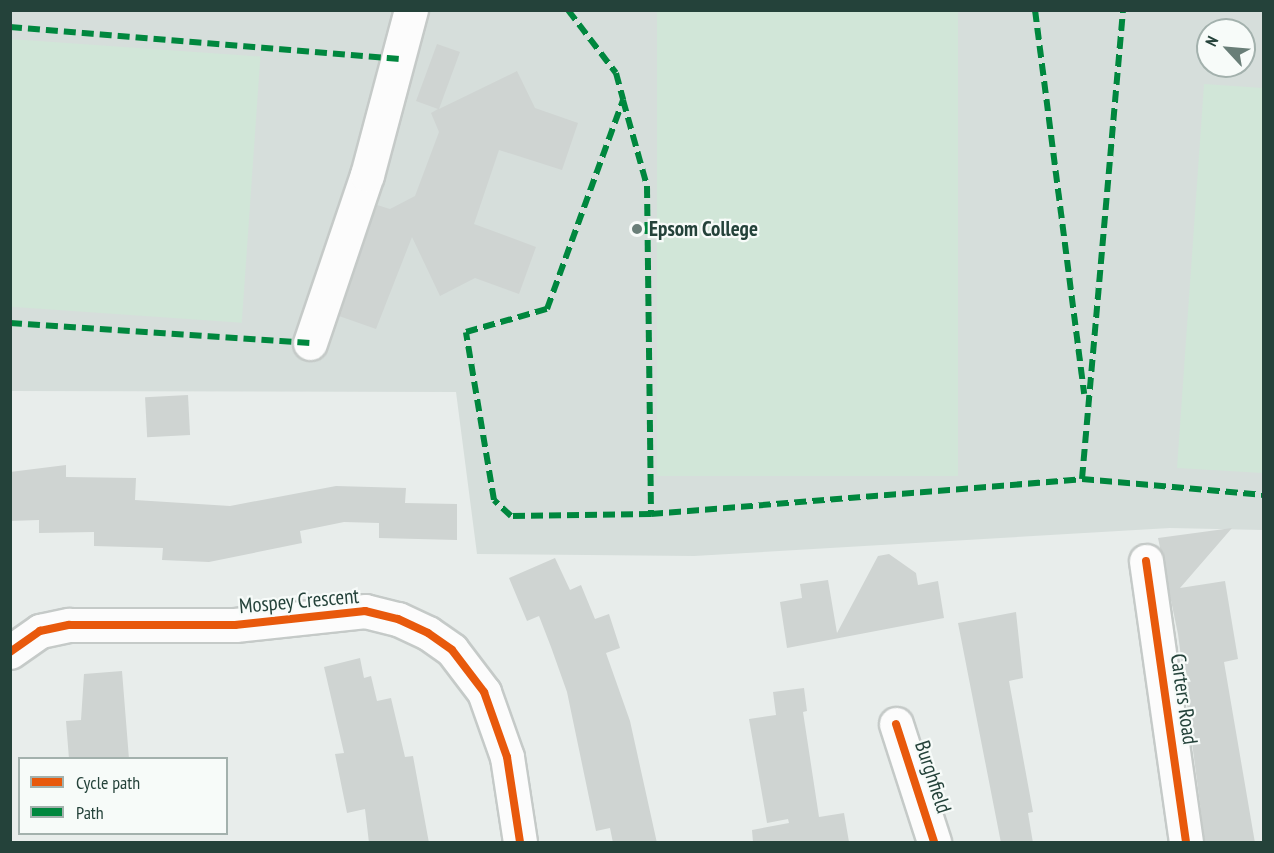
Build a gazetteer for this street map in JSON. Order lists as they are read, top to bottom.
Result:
{
  "streets": {
    "street": ["Mospey Crescent", "Carters Road", "Burghfield"]
  },
  "places": ["Epsom College"],
  "legend": ["Cycle path", "Path"],
  "north": "top left"
}
